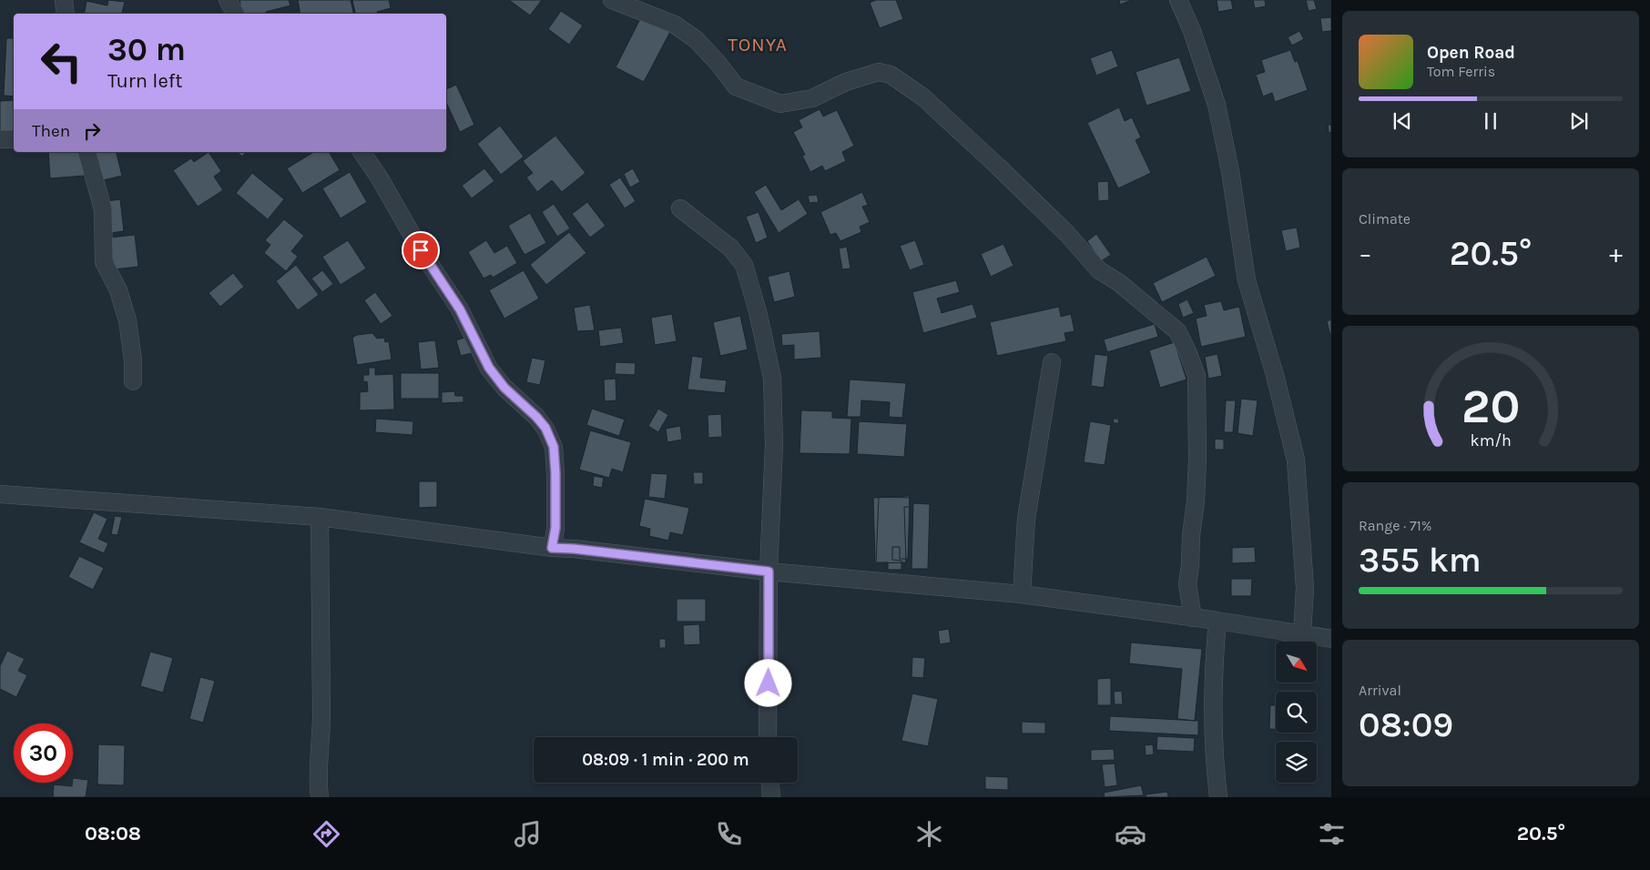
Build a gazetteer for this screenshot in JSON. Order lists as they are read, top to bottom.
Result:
{
  "districts": ["TONYA"],
  "north": "bottom right",
  "page": {
    "turn": ["30 m", "Turn left"],
    "song": ["Open Road", "Tom Ferris"],
    "then": "Then",
    "tile": [
      "Climate",
      ["Range · 71%", "355 km"],
      ["Arrival", "08:09"]
    ],
    "heat": ["−", "20.5°", "+"],
    "limit": "30",
    "trip": "08:09 · 1 min · 200 m",
    "tabs": ["08:08", "20.5°"],
    "gauge": ["20", "km/h"]
  }
}
